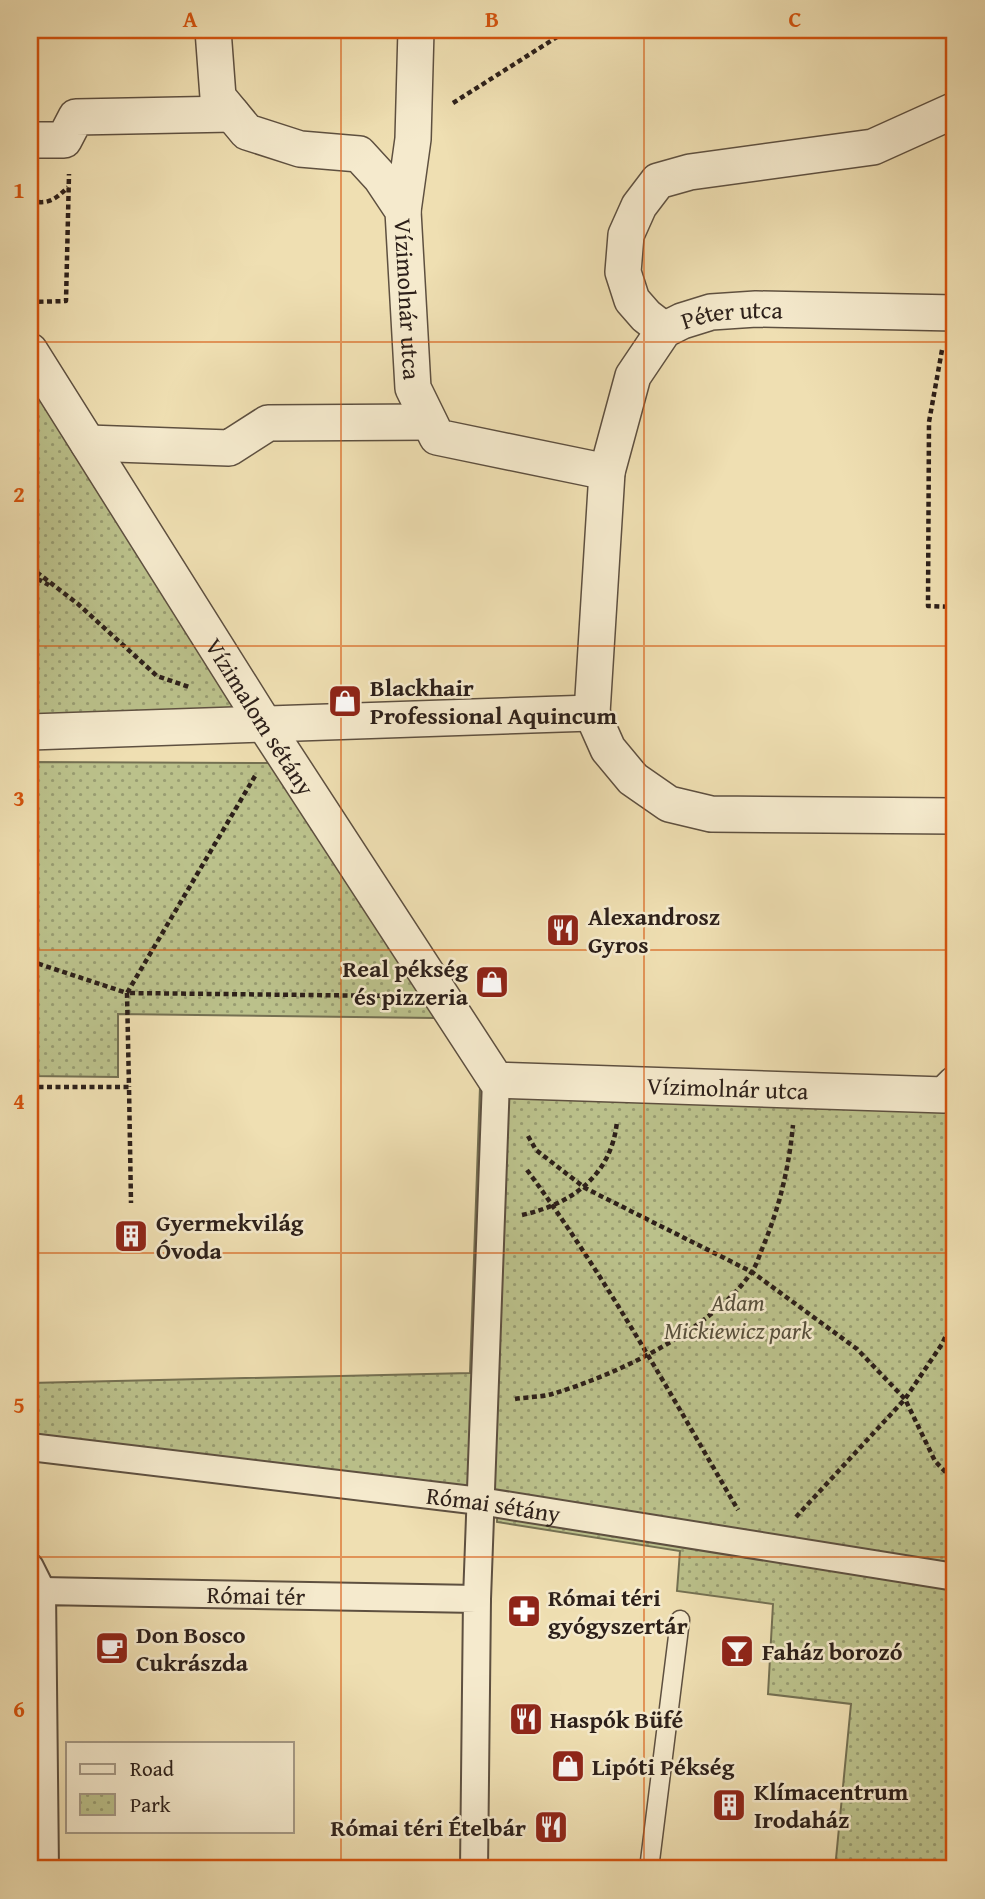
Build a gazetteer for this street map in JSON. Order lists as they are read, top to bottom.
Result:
{
  "streets": {
    "street": [
      "Vízimolnár utca",
      "Péter utca",
      "Vízimalom sétány",
      "Római sétány",
      "Római tér"
    ]
  },
  "crossings": [
    ["Vízimolnár utca", "Péter utca"],
    ["Vízimolnár utca", "Vízimalom sétány"]
  ],
  "parks": ["Adam Mickiewicz park"],
  "places": {
    "shop": ["Blackhair Professional Aquincum", "Real pékség és pizzeria", "Lipóti Pékség"],
    "restaurant": ["Alexandrosz Gyros", "Haspók Büfé", "Római téri Ételbár"],
    "building": ["Gyermekvilág Óvoda", "Klímacentrum Irodaház"],
    "pharmacy": ["Római téri gyógyszertár"],
    "cafe": ["Don Bosco Cukrászda"],
    "bar": ["Faház borozó"]
  },
  "legend": ["Road", "Park"],
  "grid": {
    "columns": ["A", "B", "C"],
    "rows": [
      "1",
      "2",
      "3",
      "4",
      "5",
      "6"
    ]
  }
}
